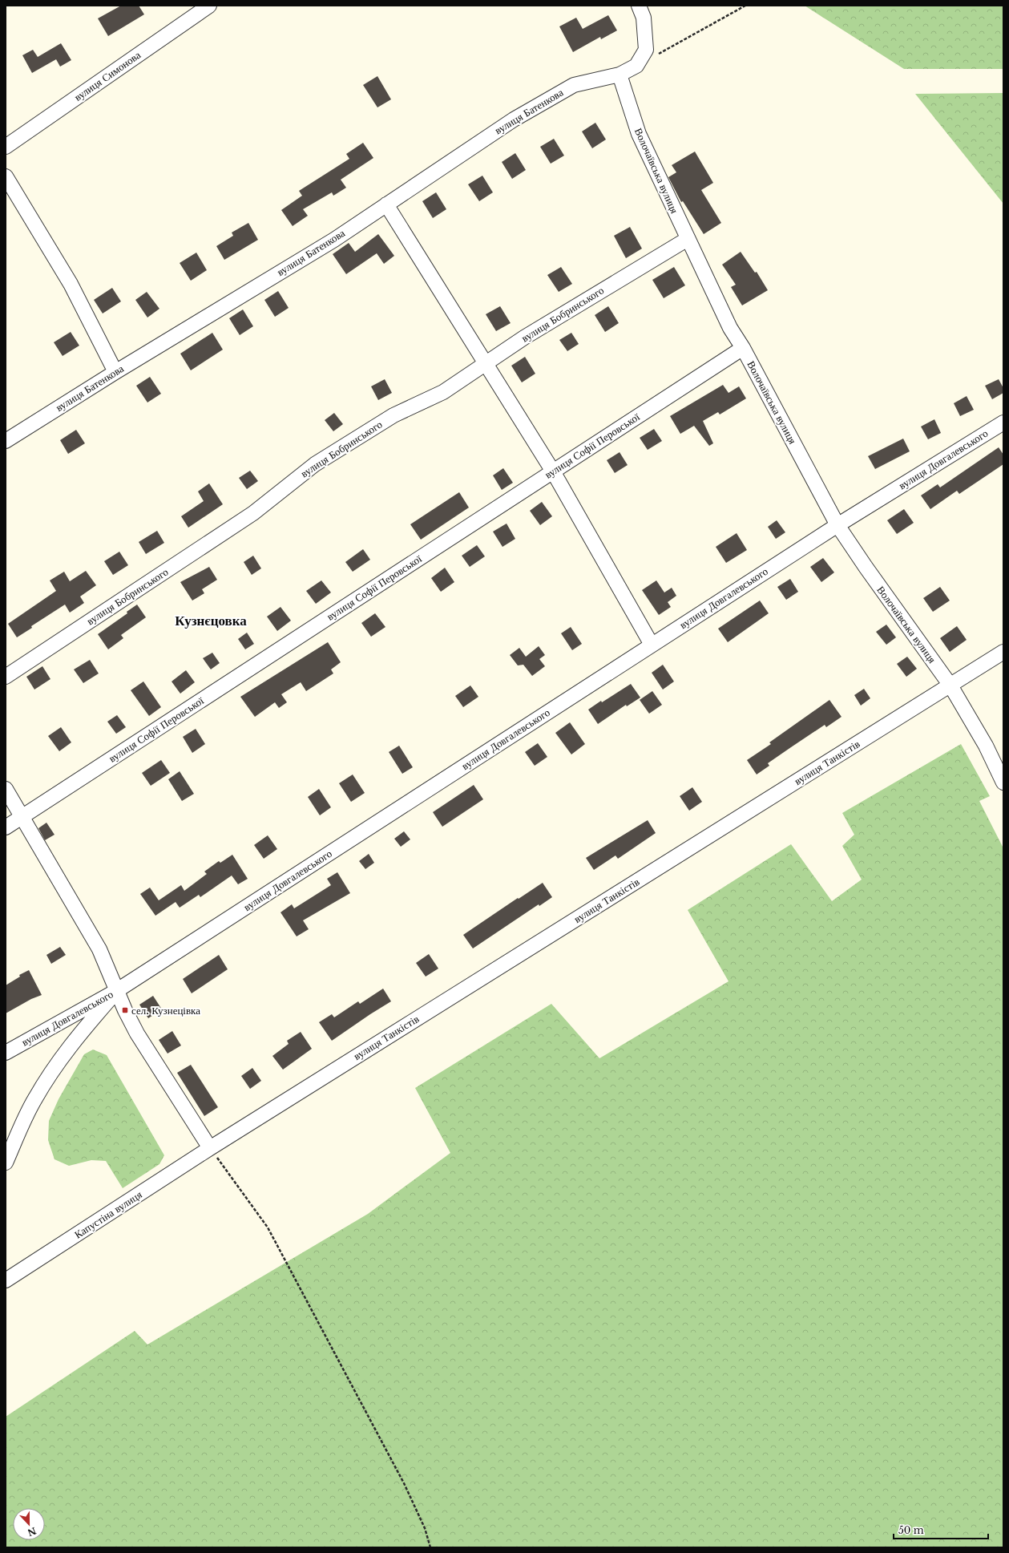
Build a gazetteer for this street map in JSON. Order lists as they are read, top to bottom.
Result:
{
  "streets": {
    "street": [
      "вулиця Симонова",
      "вулиця Батенкова",
      "Волочаївська вулиця",
      "вулиця Бобринського",
      "вулиця Софії Перовської",
      "вулиця Довгалевського",
      "вулиця Танкістів",
      "Капустіна вулиця"
    ]
  },
  "crossings": [
    ["вулиця Батенкова", "Волочаївська вулиця"],
    ["Волочаївська вулиця", "вулиця Бобринського"],
    ["Волочаївська вулиця", "вулиця Софії Перовської"],
    ["Волочаївська вулиця", "вулиця Довгалевського"],
    ["Волочаївська вулиця", "вулиця Танкістів"],
    ["вулиця Танкістів", "Капустіна вулиця"]
  ],
  "districts": ["Кузнєцовка"],
  "places": {
    "transit": ["сел. Кузнецівка"]
  },
  "scale_bar": "50 m",
  "north": "bottom"
}
